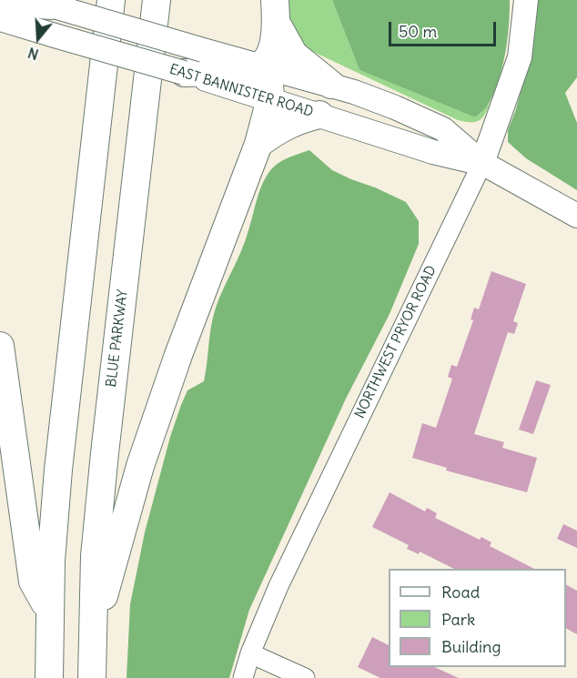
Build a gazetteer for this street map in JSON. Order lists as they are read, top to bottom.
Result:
{
  "streets": {
    "highway": ["BLUE PARKWAY"],
    "main road": ["EAST BANNISTER ROAD", "NORTHWEST PRYOR ROAD"]
  },
  "crossings": [
    ["EAST BANNISTER ROAD", "NORTHWEST PRYOR ROAD"]
  ],
  "legend": ["Road", "Park", "Building"],
  "scale_bar": "50 m",
  "north": "bottom"
}
